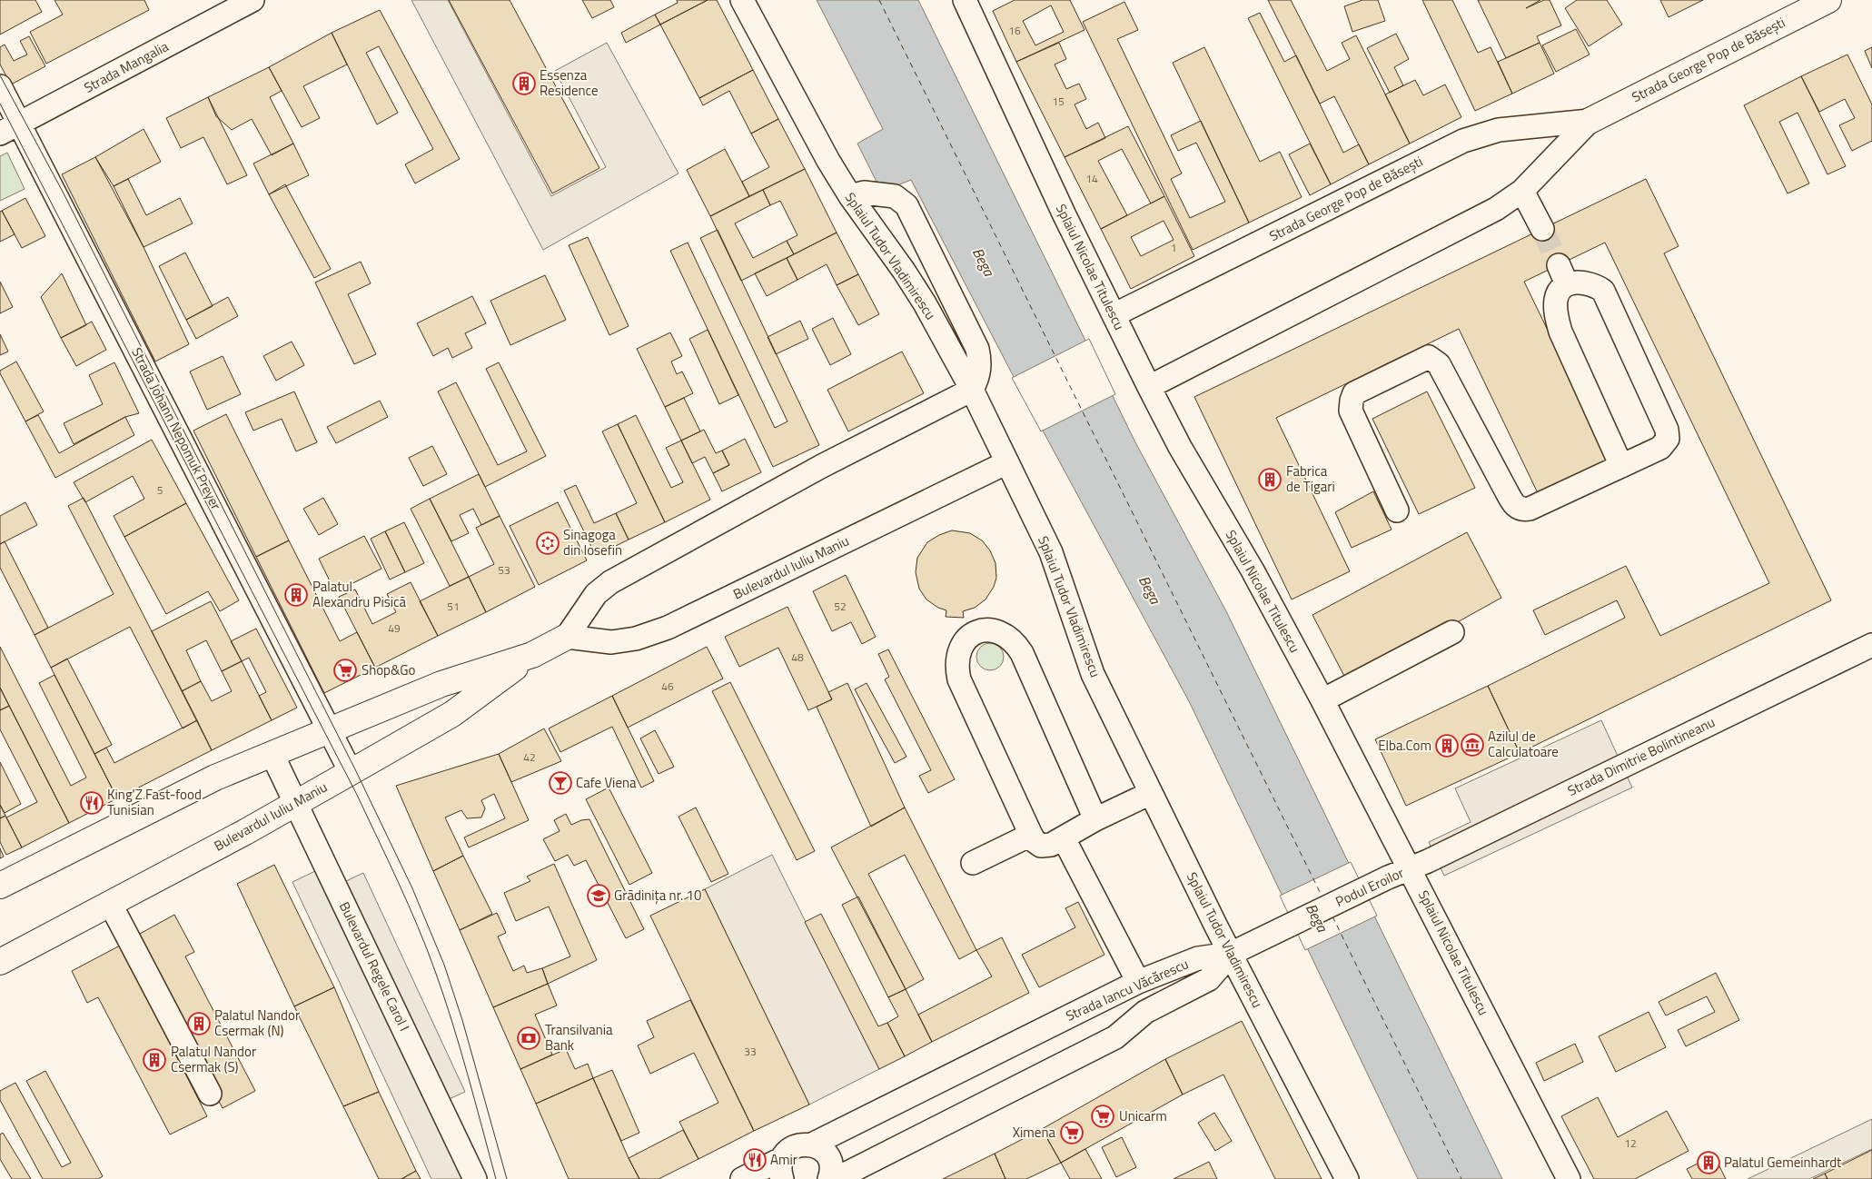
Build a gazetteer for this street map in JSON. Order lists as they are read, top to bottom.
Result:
{
  "streets": {
    "main road": ["Strada George Pop de Băsești", "Bulevardul Iuliu Maniu"],
    "street": [
      "Strada Mangalia",
      "Splaiul Tudor Vladimirescu",
      "Splaiul Nicolae Titulescu",
      "Strada Johann Nepomuk Preyer",
      "Strada Dimitrie Bolintineanu",
      "Podul Eroilor",
      "Bulevardul Regele Carol I",
      "Strada Iancu Văcărescu"
    ]
  },
  "crossings": [
    ["Strada George Pop de Băsești", "Splaiul Nicolae Titulescu"],
    ["Strada Mangalia", "Strada Johann Nepomuk Preyer"],
    ["Splaiul Tudor Vladimirescu", "Bulevardul Iuliu Maniu"],
    ["Splaiul Tudor Vladimirescu", "Podul Eroilor"],
    ["Splaiul Tudor Vladimirescu", "Strada Iancu Văcărescu"],
    ["Splaiul Nicolae Titulescu", "Strada Dimitrie Bolintineanu"],
    ["Splaiul Nicolae Titulescu", "Podul Eroilor"],
    ["Strada Johann Nepomuk Preyer", "Bulevardul Iuliu Maniu"],
    ["Bulevardul Iuliu Maniu", "Bulevardul Regele Carol I"],
    ["Strada Dimitrie Bolintineanu", "Podul Eroilor"],
    ["Podul Eroilor", "Strada Iancu Văcărescu"]
  ],
  "water": ["Bega"],
  "places": {
    "building": [
      "Essenza Residence",
      "Fabrica de Tigari",
      "Palatul Alexandru Pisică",
      "Elba.Com",
      "Palatul Nandor Csermak (N)",
      "Palatul Nandor Csermak (S)",
      "Palatul Gemeinhardt"
    ],
    "synagogue": ["Sinagoga din Iosefin"],
    "supermarket": ["Shop&Go", "Unicarm", "Ximena"],
    "museum": ["Azilul de Calculatoare"],
    "bar": ["Cafe Viena"],
    "restaurant": ["King'Z Fast-food Tunisian", "Amir"],
    "school or university": ["Grădinița nr. 10"],
    "bank": ["Transilvania Bank"]
  },
  "house_numbers": [
    "16",
    "15",
    "14",
    "1",
    "5",
    "53",
    "51",
    "52",
    "49",
    "48",
    "46",
    "42",
    "33",
    "12"
  ]
}
